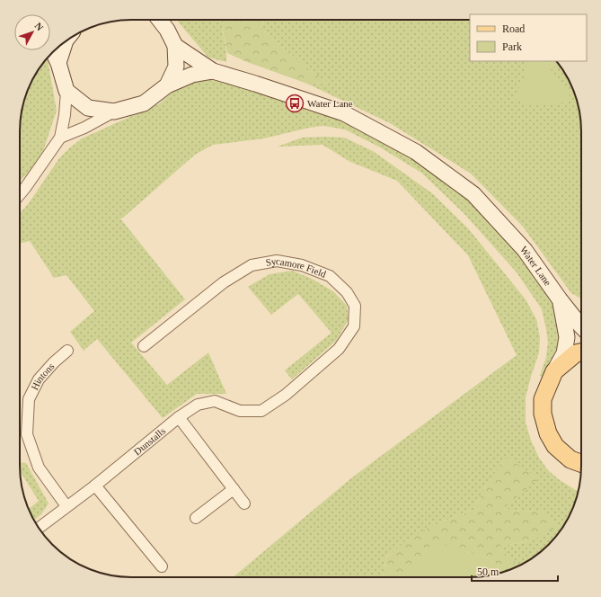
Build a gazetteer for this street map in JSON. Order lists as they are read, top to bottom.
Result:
{
  "streets": {
    "main road": ["Water Lane"],
    "street": ["Sycamore Field", "Hintons", "Dunstalls"]
  },
  "crossings": [
    ["Sycamore Field", "Dunstalls"],
    ["Hintons", "Dunstalls"]
  ],
  "places": {
    "bus stop": ["Water Lane"]
  },
  "legend": ["Road", "Park"],
  "scale_bar": "50 m",
  "north": "top right"
}
